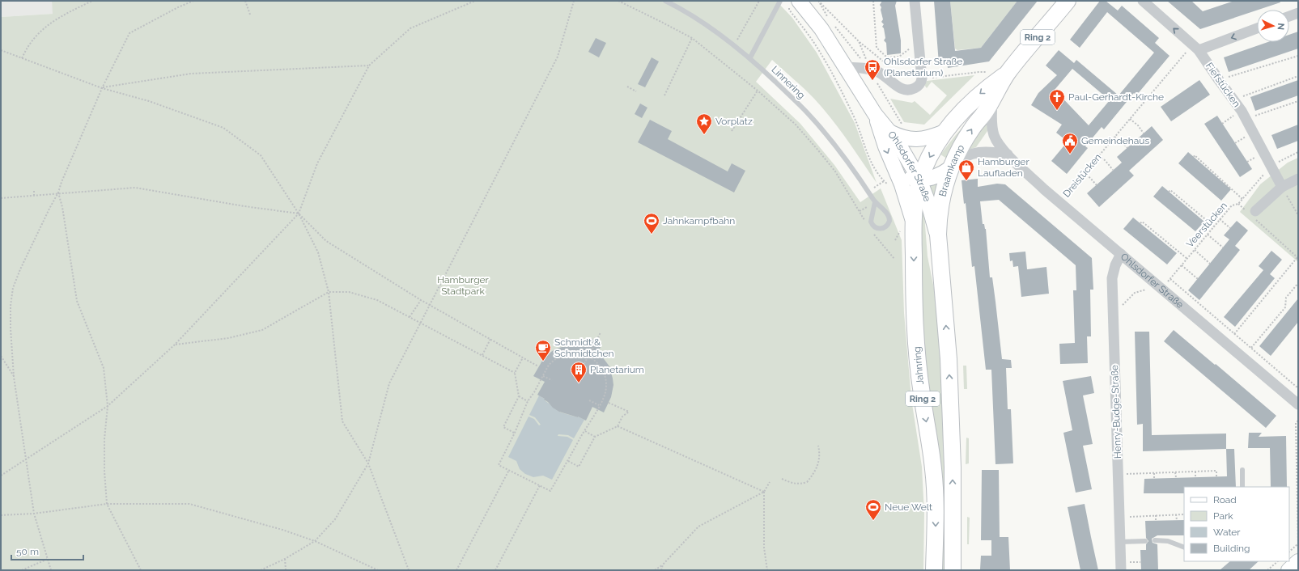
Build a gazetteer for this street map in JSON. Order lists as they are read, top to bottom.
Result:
{
  "streets": {
    "main road": ["Ring 2", "Braamkamp", "Jahnring"],
    "street": ["Fiefstücken", "Ohlsdorfer Straße", "Henry-Budge-Straße"],
    "lane": ["Linnering"],
    "path": ["Dreistücken", "Veerstücken"]
  },
  "crossings": [
    ["Fiefstücken", "Dreistücken"],
    ["Fiefstücken", "Veerstücken"],
    ["Ohlsdorfer Straße", "Braamkamp"],
    ["Ohlsdorfer Straße", "Dreistücken"],
    ["Ohlsdorfer Straße", "Veerstücken"],
    ["Ohlsdorfer Straße", "Jahnring"],
    ["Ohlsdorfer Straße", "Henry-Budge-Straße"],
    ["Braamkamp", "Jahnring"]
  ],
  "one_way": ["Jahnring"],
  "parks": ["Hamburger Stadtpark"],
  "places": {
    "bus stop": ["Ohlsdorfer Straße (Planetarium)"],
    "church": ["Paul-Gerhardt-Kirche"],
    "place": ["Vorplatz"],
    "public building": ["Gemeindehaus"],
    "shop": ["Hamburger Laufladen"],
    "sports": ["Jahnkampfbahn", "Neue Welt"],
    "cafe": ["Schmidt & Schmidtchen"],
    "building": ["Planetarium"]
  },
  "legend": [
    "Road",
    "Park",
    "Water",
    "Building"
  ],
  "scale_bar": "50 m",
  "north": "right"
}
